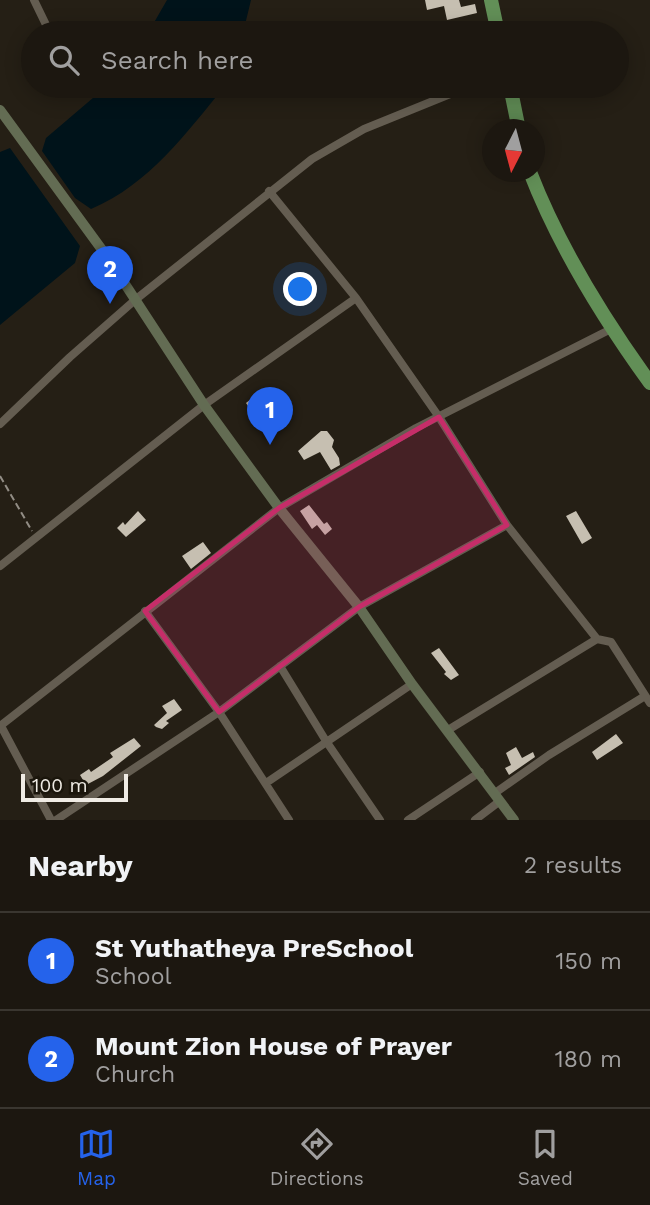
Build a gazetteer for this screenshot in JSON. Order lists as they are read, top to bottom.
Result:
{
  "scale_bar": "100 m",
  "north": "bottom",
  "page": {
    "search": "Search here",
    "pins": ["2", "1"],
    "scale": "100 m",
    "heading": ["Nearby", "2 results"],
    "list": [
      {
        "mark": "1",
        "name": "St Yuthatheya PreSchool",
        "note": "School",
        "value": "150 m"
      },
      {
        "mark": "2",
        "name": "Mount Zion House of Prayer",
        "note": "Church",
        "value": "180 m"
      }
    ],
    "nav": ["Map", "Directions", "Saved"]
  }
}
